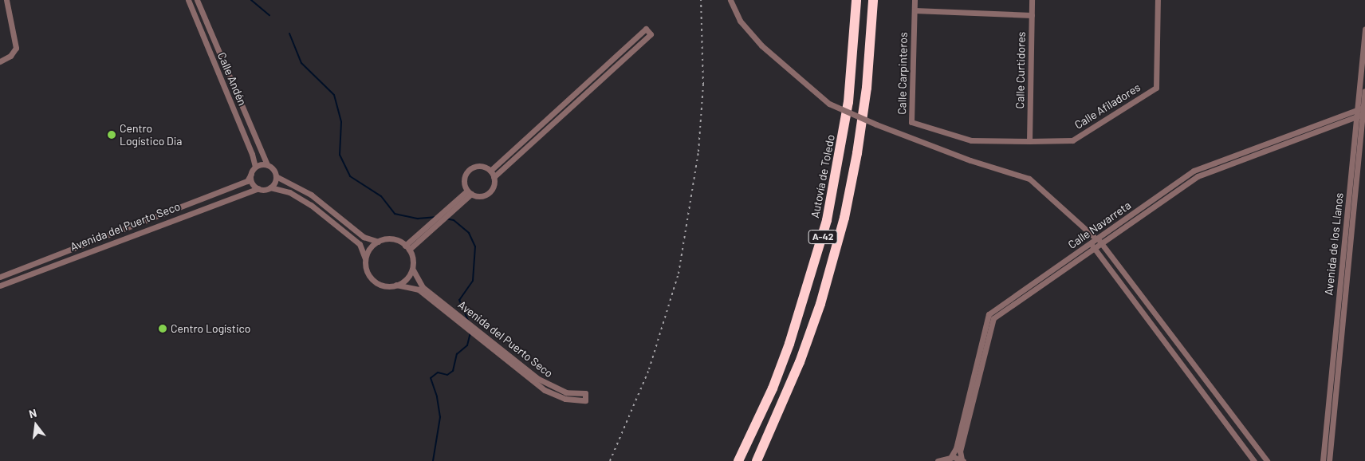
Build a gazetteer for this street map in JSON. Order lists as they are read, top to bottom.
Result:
{
  "streets": {
    "highway": ["Autovía de Toledo", "A-42"],
    "street": [
      "Calle Curtidores",
      "Calle Carpinteros",
      "Calle Andén",
      "Calle Afiladores",
      "Calle Navarreta",
      "Avenida del Puerto Seco",
      "Avenida de los Llanos"
    ]
  },
  "crossings": [
    ["Calle Curtidores", "Calle Carpinteros"],
    ["Calle Curtidores", "Calle Afiladores"],
    ["Calle Carpinteros", "Calle Afiladores"],
    ["Calle Andén", "Avenida del Puerto Seco"],
    ["Calle Navarreta", "Avenida de los Llanos"]
  ],
  "places": ["Centro Logístico Dia", "Centro Logístico"],
  "north": "top"
}
